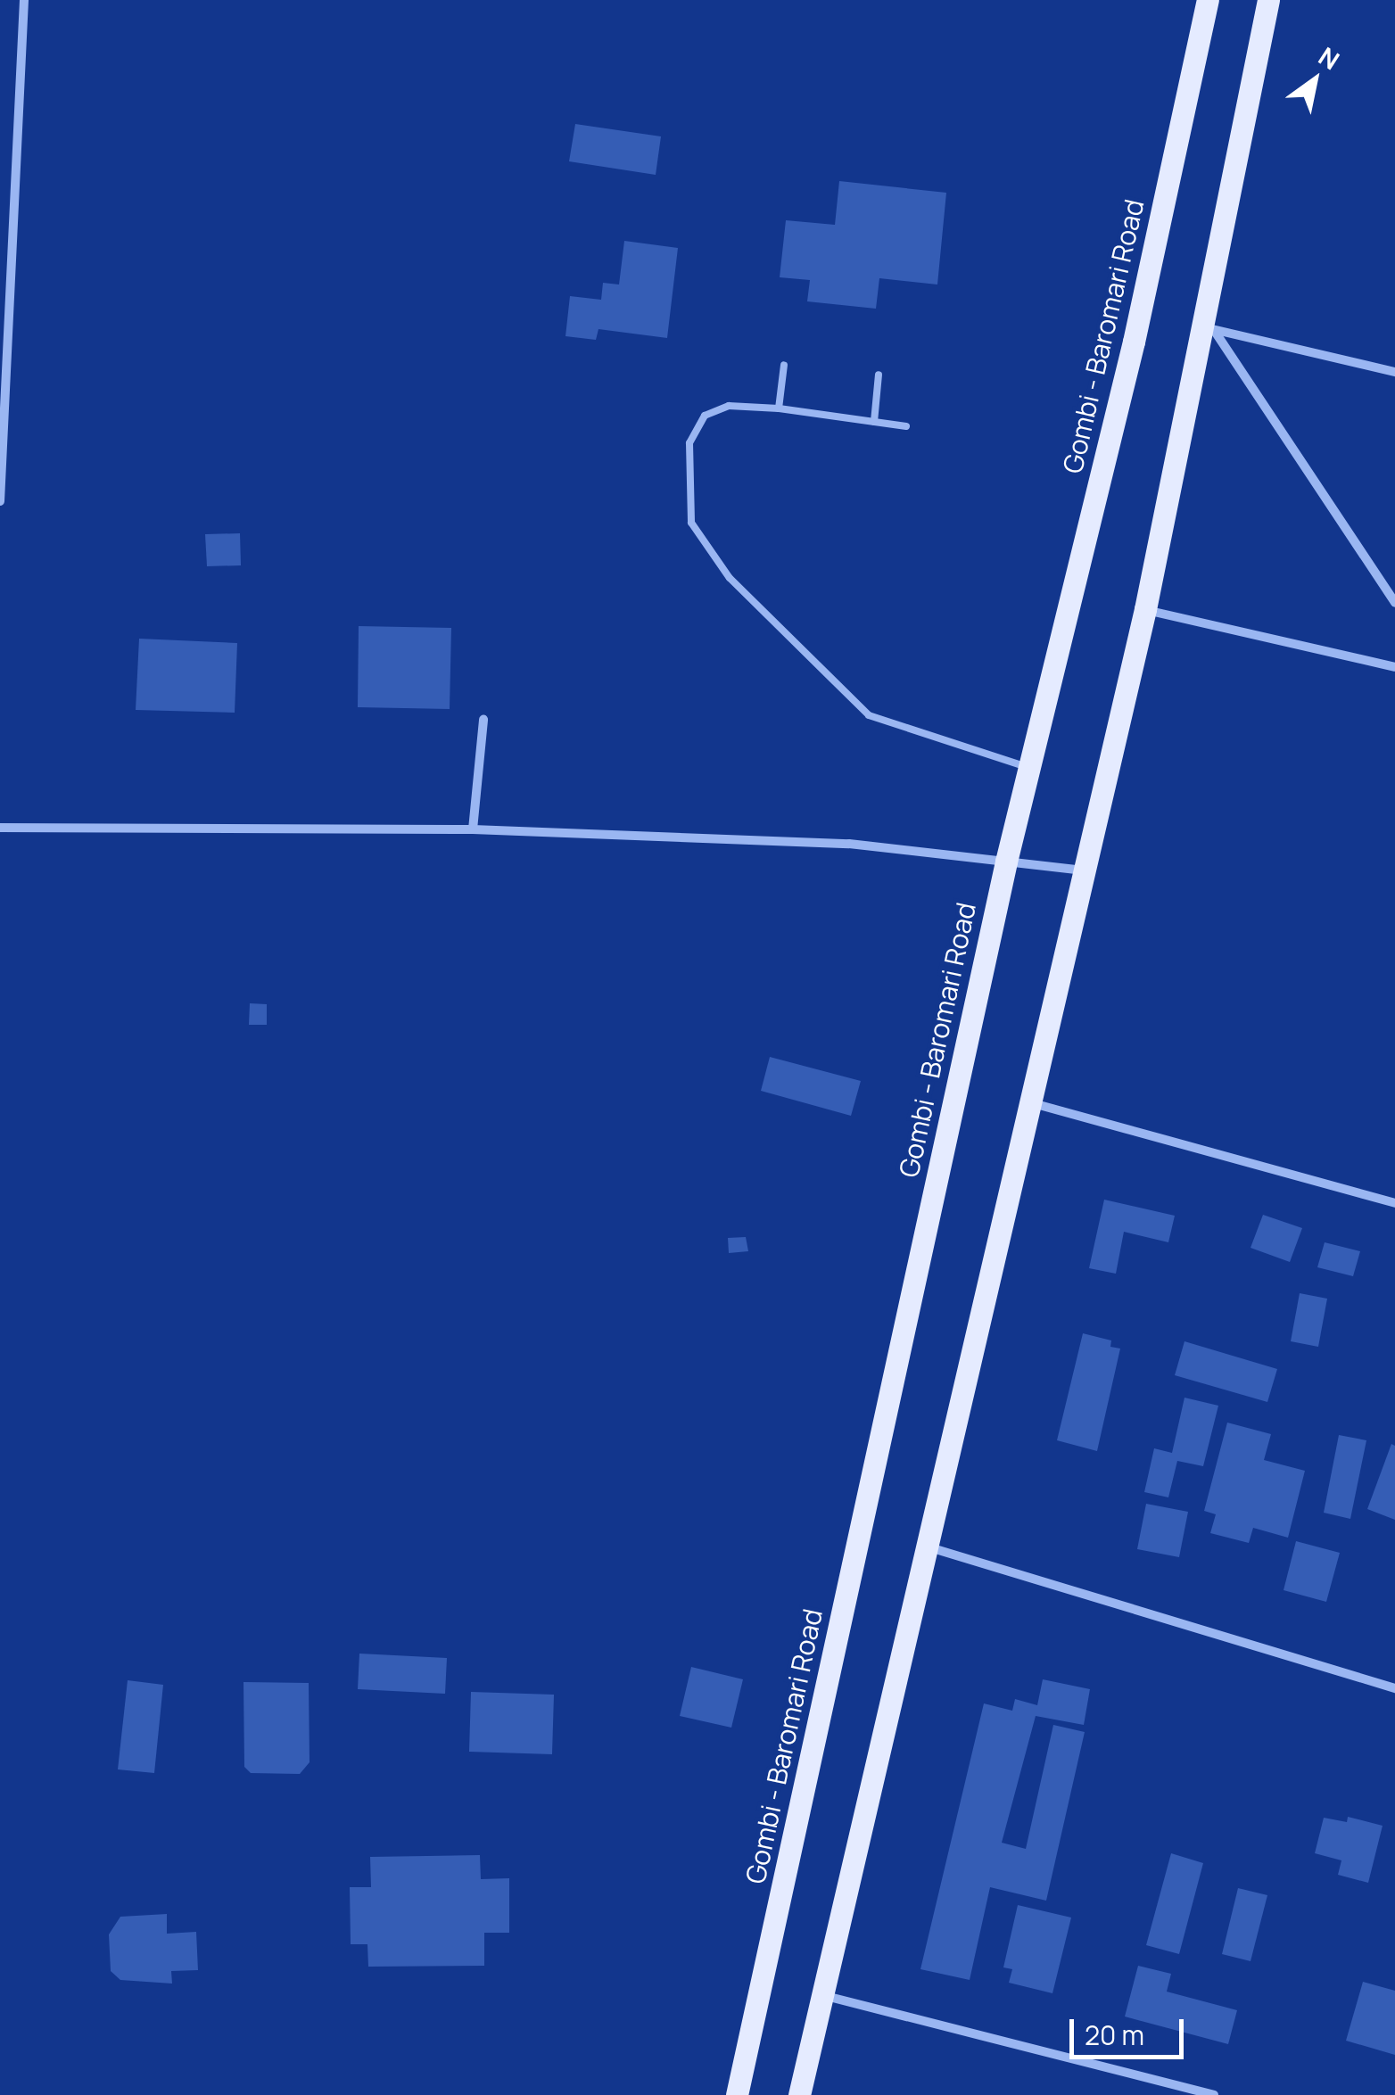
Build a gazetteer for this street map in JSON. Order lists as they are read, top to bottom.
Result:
{
  "streets": {
    "main road": ["Gombi - Baromari Road"]
  },
  "scale_bar": "20 m",
  "north": "top right"
}
